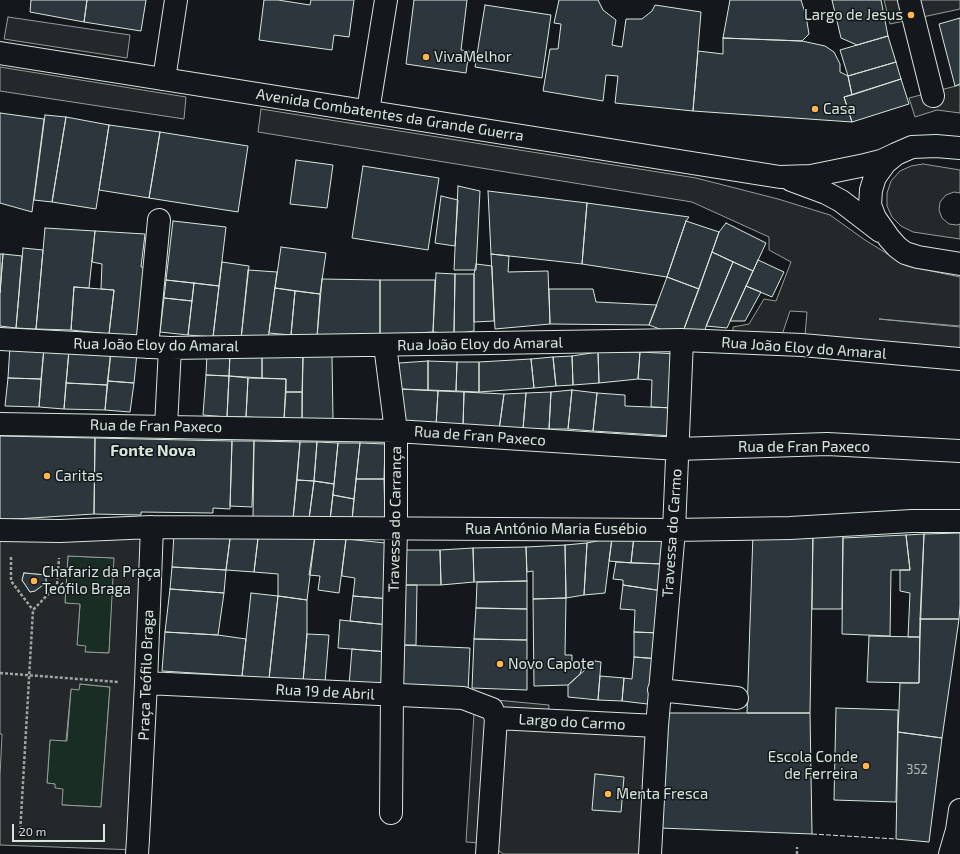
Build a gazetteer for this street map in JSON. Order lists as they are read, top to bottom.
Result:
{
  "streets": {
    "street": [
      "Avenida Combatentes da Grande Guerra",
      "Rua João Eloy do Amaral",
      "Rua de Fran Paxeco",
      "Travessa do Carrança",
      "Rua António Maria Eusébio",
      "Travessa do Carmo",
      "Praça Teófilo Braga",
      "Rua 19 de Abril",
      "Largo do Carmo"
    ]
  },
  "crossings": [
    ["Rua João Eloy do Amaral", "Travessa do Carrança"],
    ["Rua João Eloy do Amaral", "Travessa do Carmo"],
    ["Rua de Fran Paxeco", "Travessa do Carrança"],
    ["Rua de Fran Paxeco", "Travessa do Carmo"],
    ["Travessa do Carrança", "Rua António Maria Eusébio"],
    ["Travessa do Carrança", "Rua 19 de Abril"],
    ["Rua António Maria Eusébio", "Travessa do Carmo"],
    ["Rua António Maria Eusébio", "Praça Teófilo Braga"],
    ["Travessa do Carmo", "Largo do Carmo"],
    ["Praça Teófilo Braga", "Rua 19 de Abril"],
    ["Rua 19 de Abril", "Largo do Carmo"]
  ],
  "districts": ["Fonte Nova"],
  "places": [
    "Largo de Jesus",
    "VivaMelhor",
    "Casa",
    "Caritas",
    "Chafariz da Praça Teófilo Braga",
    "Novo Capote",
    "Escola Conde de Ferreira",
    "Menta Fresca"
  ],
  "house_numbers": ["352"],
  "scale_bar": "20 m"
}
